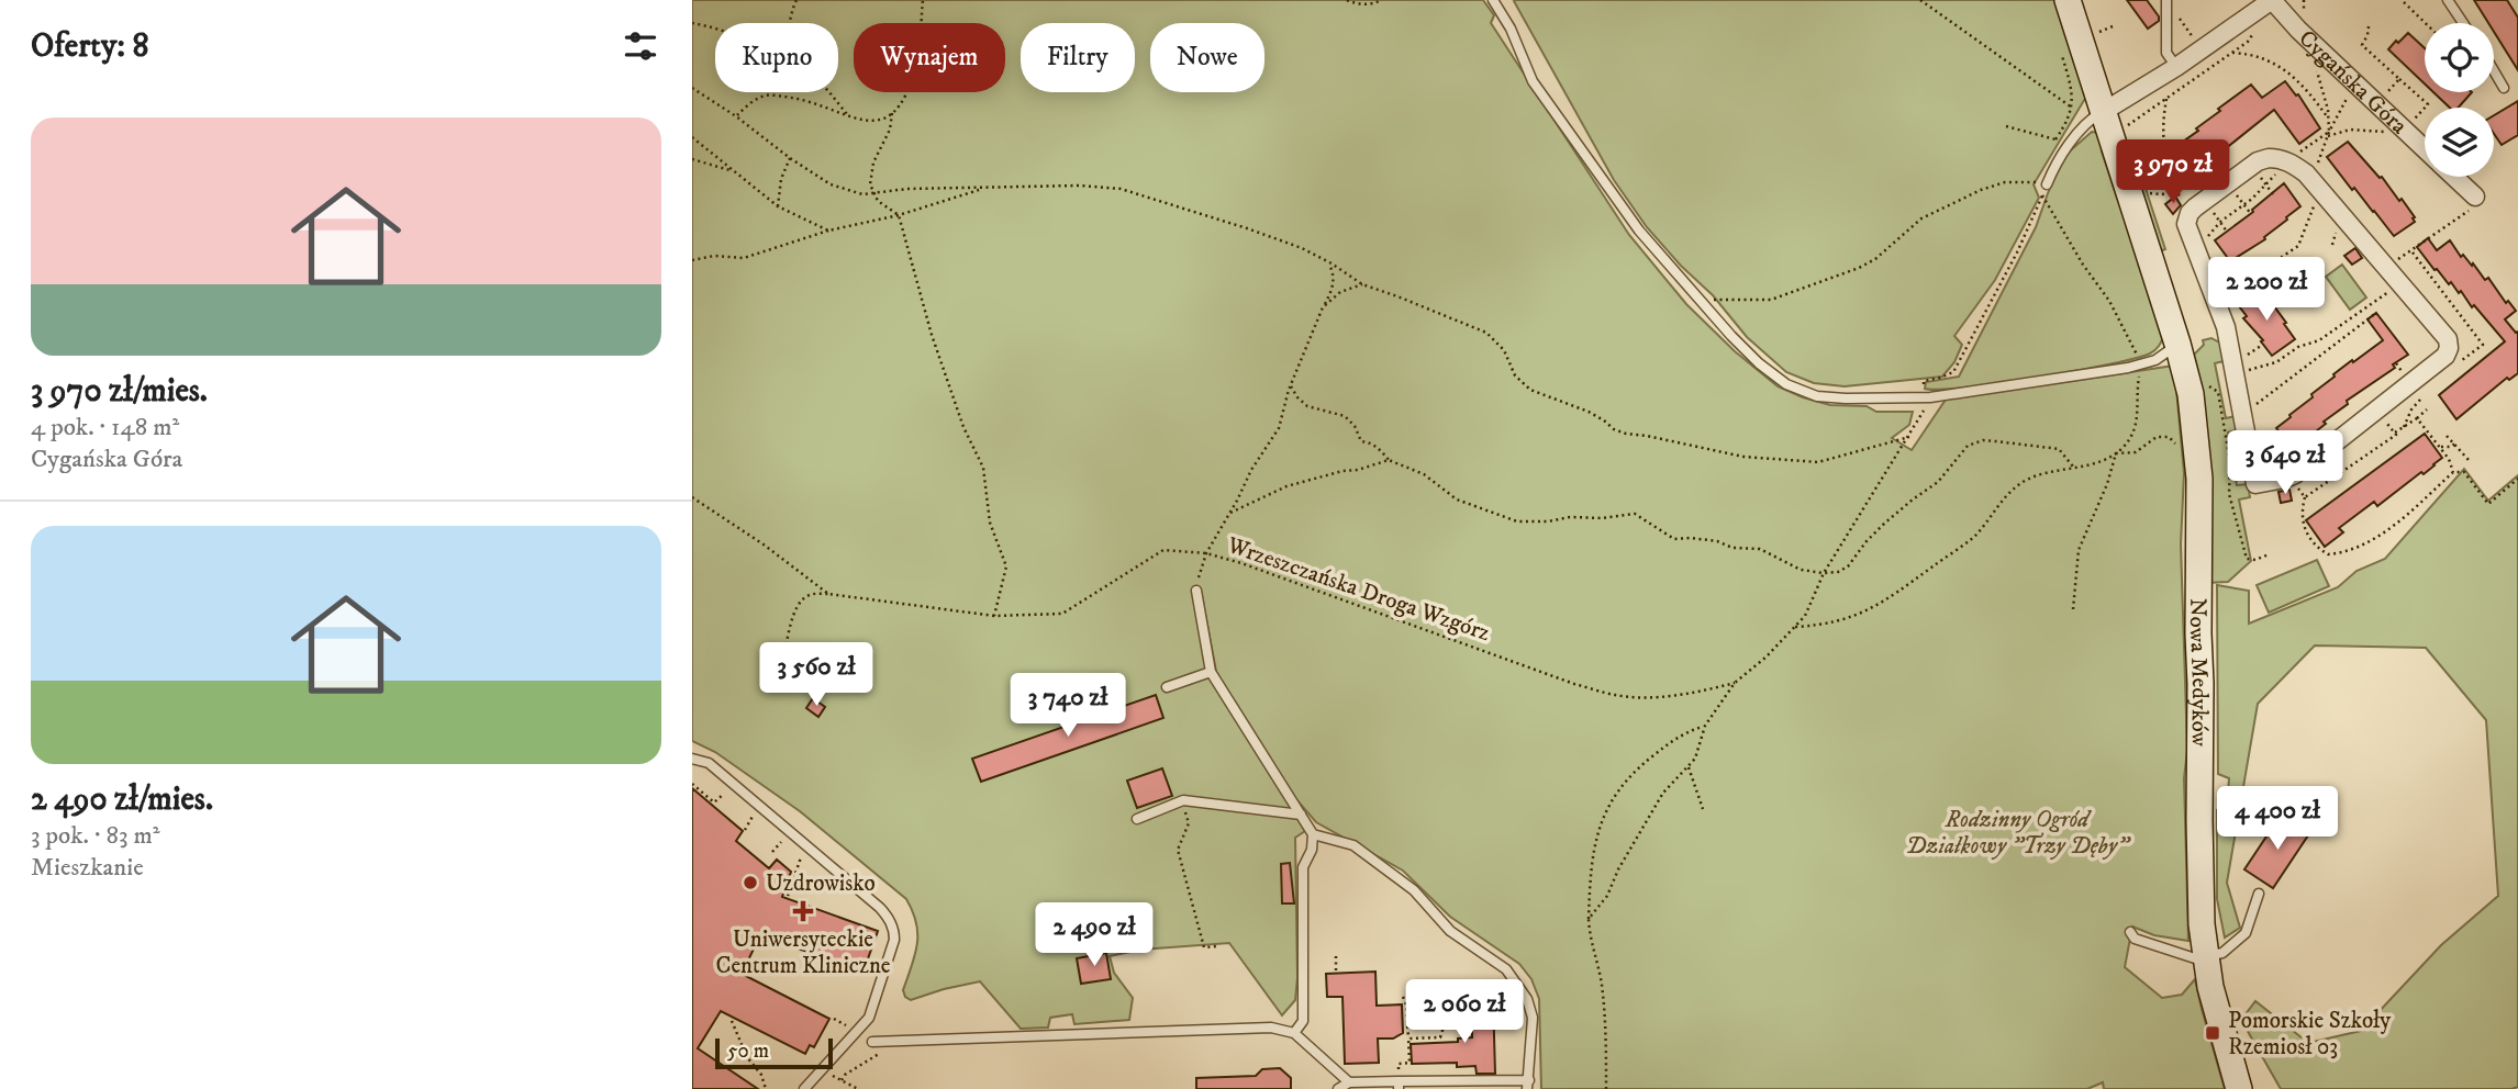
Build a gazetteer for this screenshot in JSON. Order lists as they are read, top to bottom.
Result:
{
  "streets": {
    "street": ["Cygańska Góra", "Nowa Medyków"],
    "path": ["Wrzeszczańska Droga Wzgórz"]
  },
  "parks": ["Rodzinny Ogród Działkowy \"Trzy Dęby\""],
  "places": {
    "other": ["Uzdrowisko"],
    "health": ["Uniwersyteckie Centrum Kliniczne"],
    "transit": ["Pomorskie Szkoły Rzemiosł 03"]
  },
  "scale_bar": "50 m",
  "page": {
    "heading": "Oferty: 8",
    "chip": [
      "Kupno",
      "Wynajem",
      "Filtry",
      "Nowe"
    ],
    "list": [
      {
        "name": "3 970 zł/mies.",
        "note": "4 pok. · 148 m² · Cygańska Góra"
      },
      {
        "name": "2 490 zł/mies.",
        "note": "3 pok. · 83 m² · Mieszkanie"
      }
    ],
    "price": [
      "3 970 zł",
      "2 200 zł",
      "3 640 zł",
      "3 560 zł",
      "3 740 zł",
      "4 400 zł",
      "2 490 zł",
      "2 060 zł"
    ],
    "scale": "50 m"
  }
}
